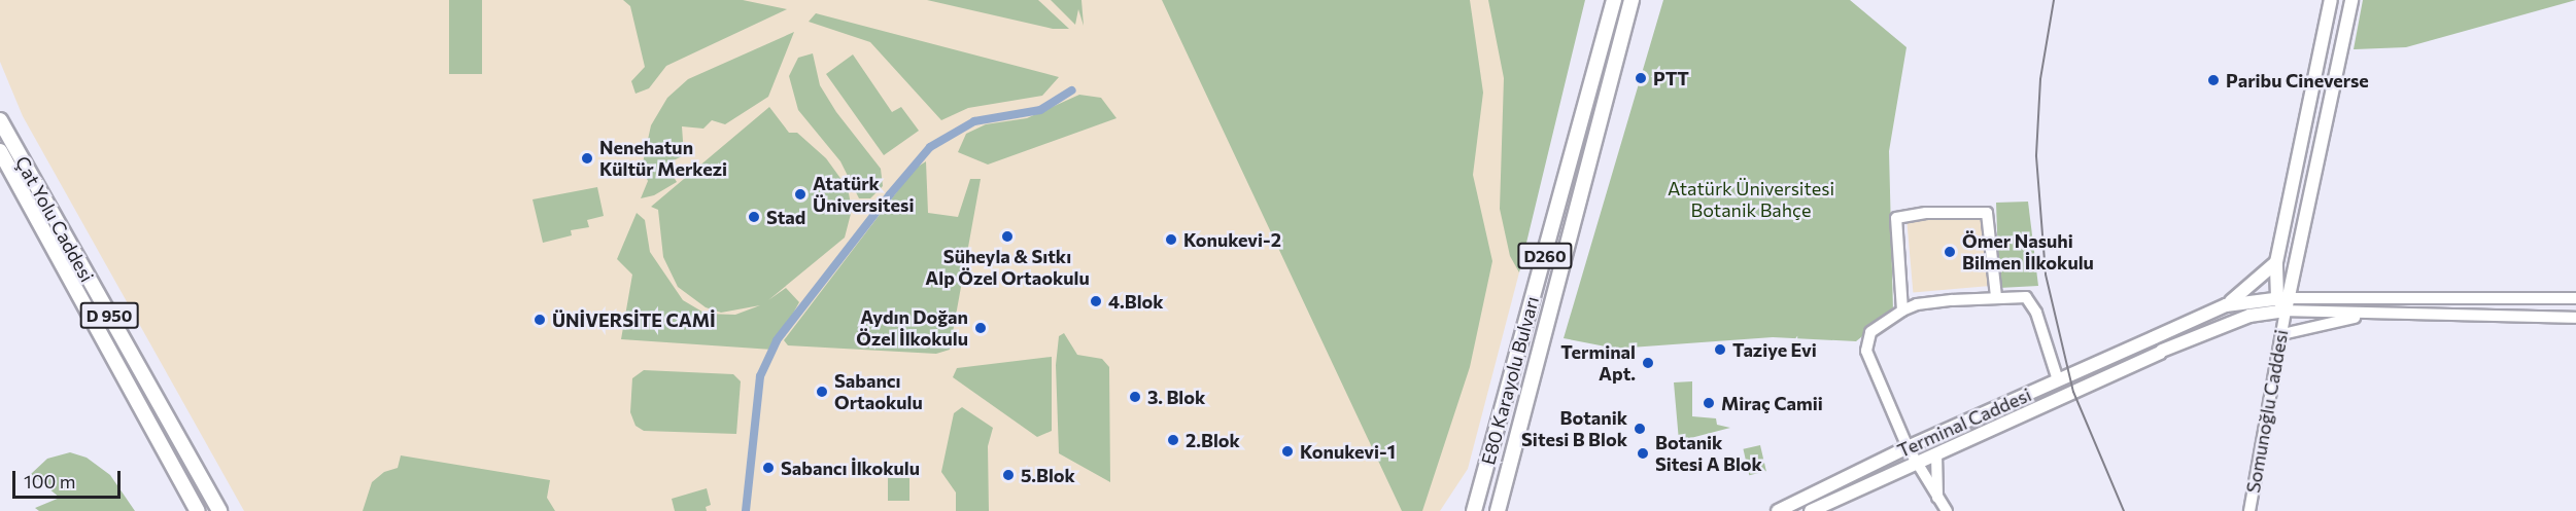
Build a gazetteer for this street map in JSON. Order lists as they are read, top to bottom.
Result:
{
  "streets": {
    "highway": [
      "Çat Yolu Caddesi",
      "D260",
      "D 950",
      "E80 Karayolu Bulvarı"
    ],
    "main road": ["Somunoğlu Caddesi", "Terminal Caddesi"]
  },
  "crossings": [
    ["Somunoğlu Caddesi", "Terminal Caddesi"]
  ],
  "parks": ["Atatürk Üniversitesi Botanik Bahçe"],
  "places": [
    "PTT",
    "Paribu Cineverse",
    "Nenehatun Kültür Merkezi",
    "Atatürk Üniversitesi",
    "Stad",
    "Süheyla & Sıtkı Alp Özel Ortaokulu",
    "Konukevi-2",
    "Ömer Nasuhi Bilmen İlkokulu",
    "4.Blok",
    "ÜNİVERSİTE CAMİ",
    "Aydın Doğan Özel İlkokulu",
    "Taziye Evi",
    "Terminal Apt.",
    "Sabancı Ortaokulu",
    "3. Blok",
    "Miraç Camii",
    "Botanik Sitesi B Blok",
    "2.Blok",
    "Konukevi-1",
    "Botanik Sitesi A Blok",
    "Sabancı İlkokulu",
    "5.Blok"
  ],
  "scale_bar": "100 m"
}
